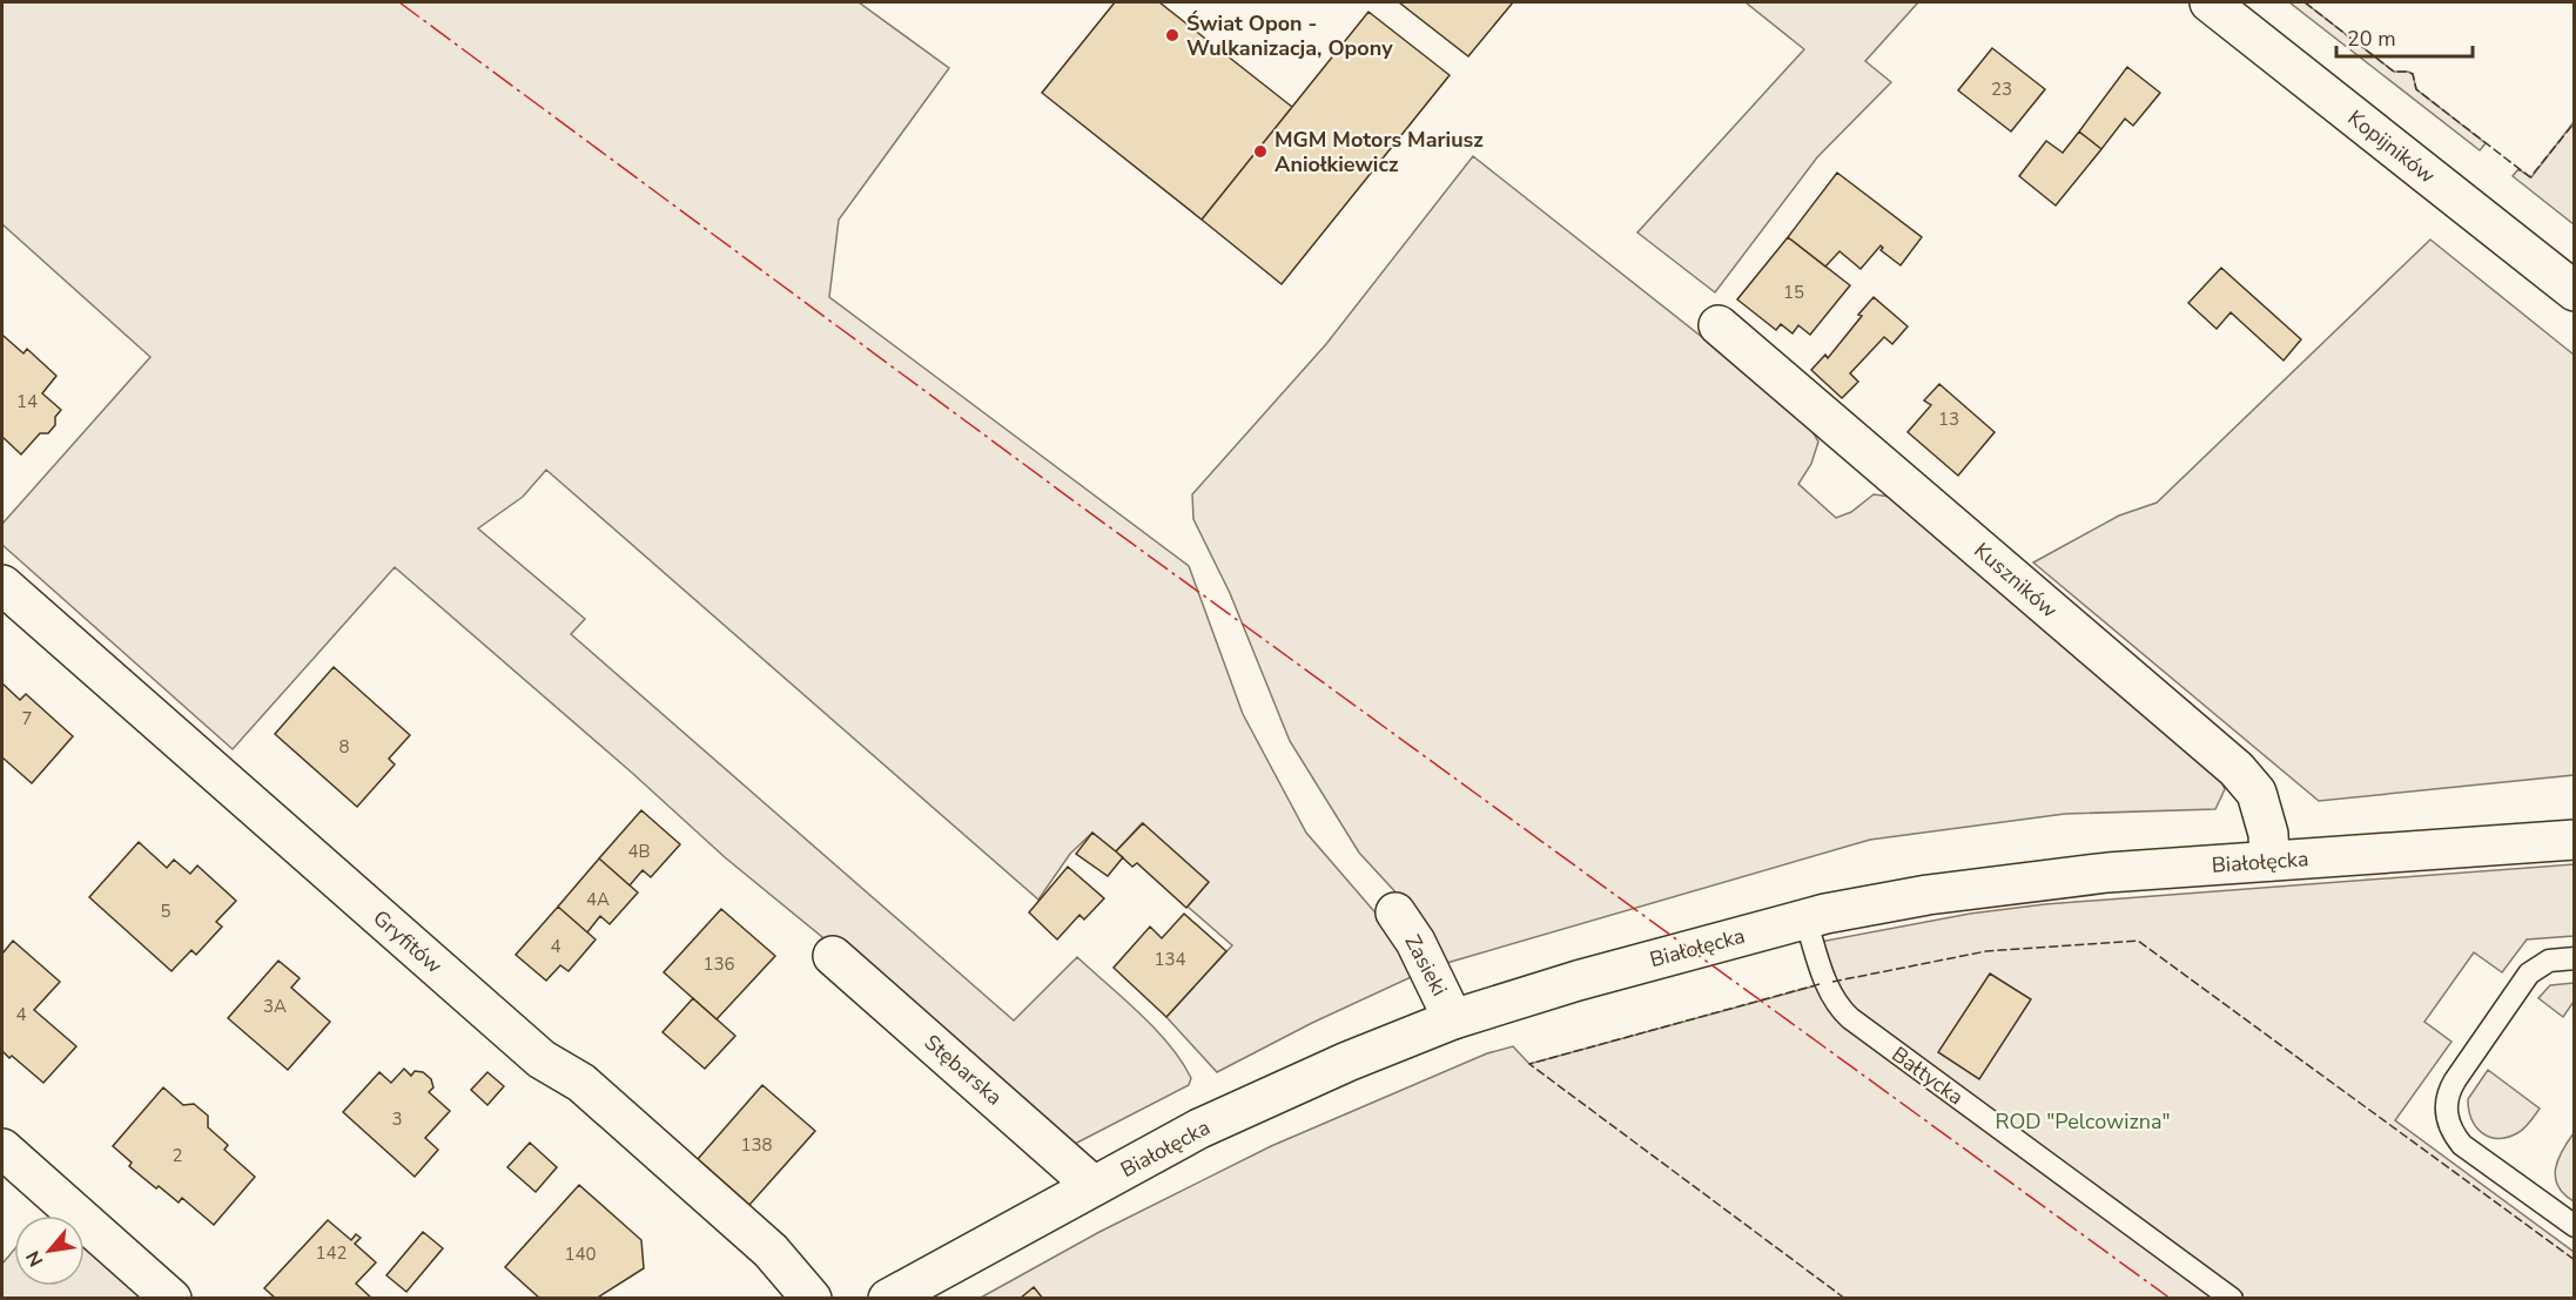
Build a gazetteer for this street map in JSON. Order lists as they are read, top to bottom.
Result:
{
  "streets": {
    "street": [
      "Kopijników",
      "Kuszników",
      "Białołęcka",
      "Gryfitów",
      "Zasieki",
      "Stębarska"
    ],
    "lane": ["Bałtycka"]
  },
  "crossings": [
    ["Kuszników", "Białołęcka"],
    ["Białołęcka", "Zasieki"],
    ["Białołęcka", "Stębarska"],
    ["Białołęcka", "Bałtycka"]
  ],
  "parks": ["ROD \"Pelcowizna\""],
  "places": ["Świat Opon - Wulkanizacja, Opony", "MGM Motors Mariusz Aniołkiewicz"],
  "house_numbers": [
    "23",
    "15",
    "14",
    "13",
    "7",
    "8",
    "4B",
    "4A",
    "5",
    "4",
    "134",
    "136",
    "3A",
    "4",
    "3",
    "138",
    "2",
    "142",
    "140"
  ],
  "scale_bar": "20 m",
  "north": "bottom left"
}
